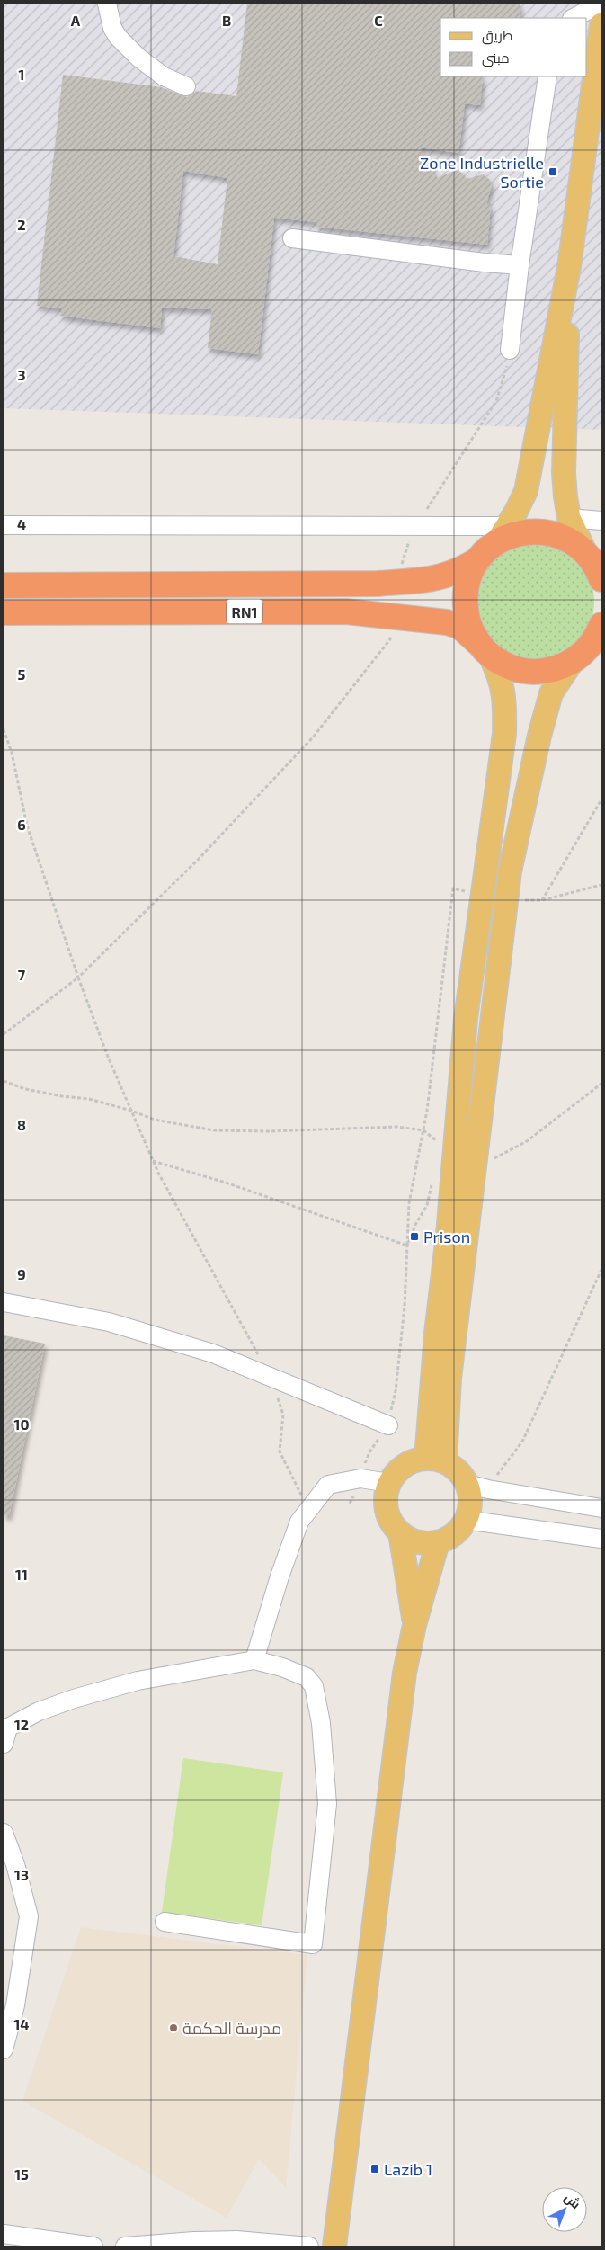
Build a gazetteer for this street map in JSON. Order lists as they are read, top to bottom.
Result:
{
  "streets": {
    "highway": ["RN1"]
  },
  "places": {
    "transit": ["Zone Industrielle Sortie", "Prison", "Lazib 1"],
    "other": ["مدرسة الحكمة"]
  },
  "legend": ["طريق", "مبنى"],
  "north": "top right",
  "grid": {
    "columns": ["A", "B", "C"],
    "rows": [
      "1",
      "2",
      "3",
      "4",
      "5",
      "6",
      "7",
      "8",
      "9",
      "10",
      "11",
      "12",
      "13",
      "14",
      "15"
    ]
  }
}
